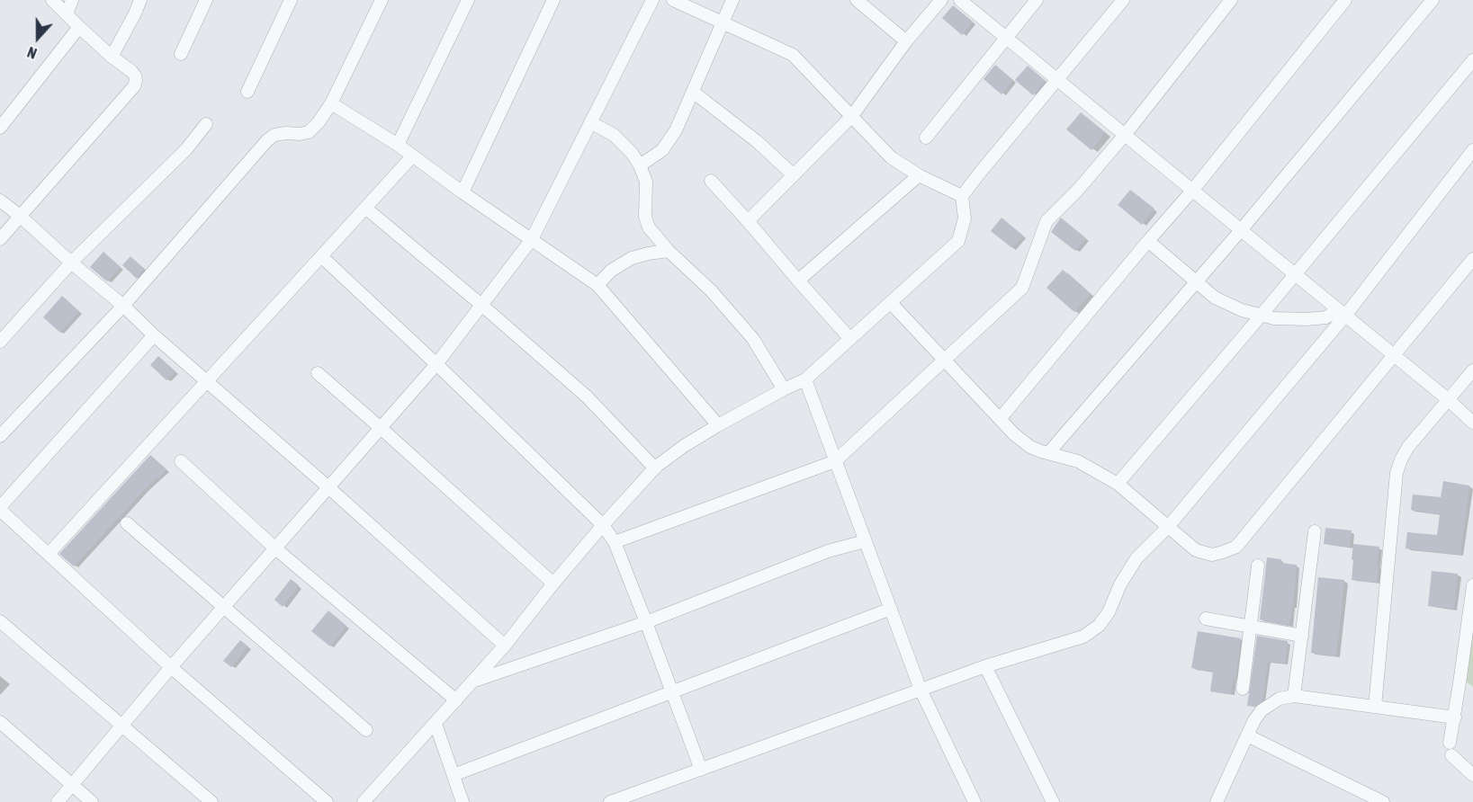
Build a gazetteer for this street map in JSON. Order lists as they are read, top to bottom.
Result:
{
  "north": "bottom"
}
